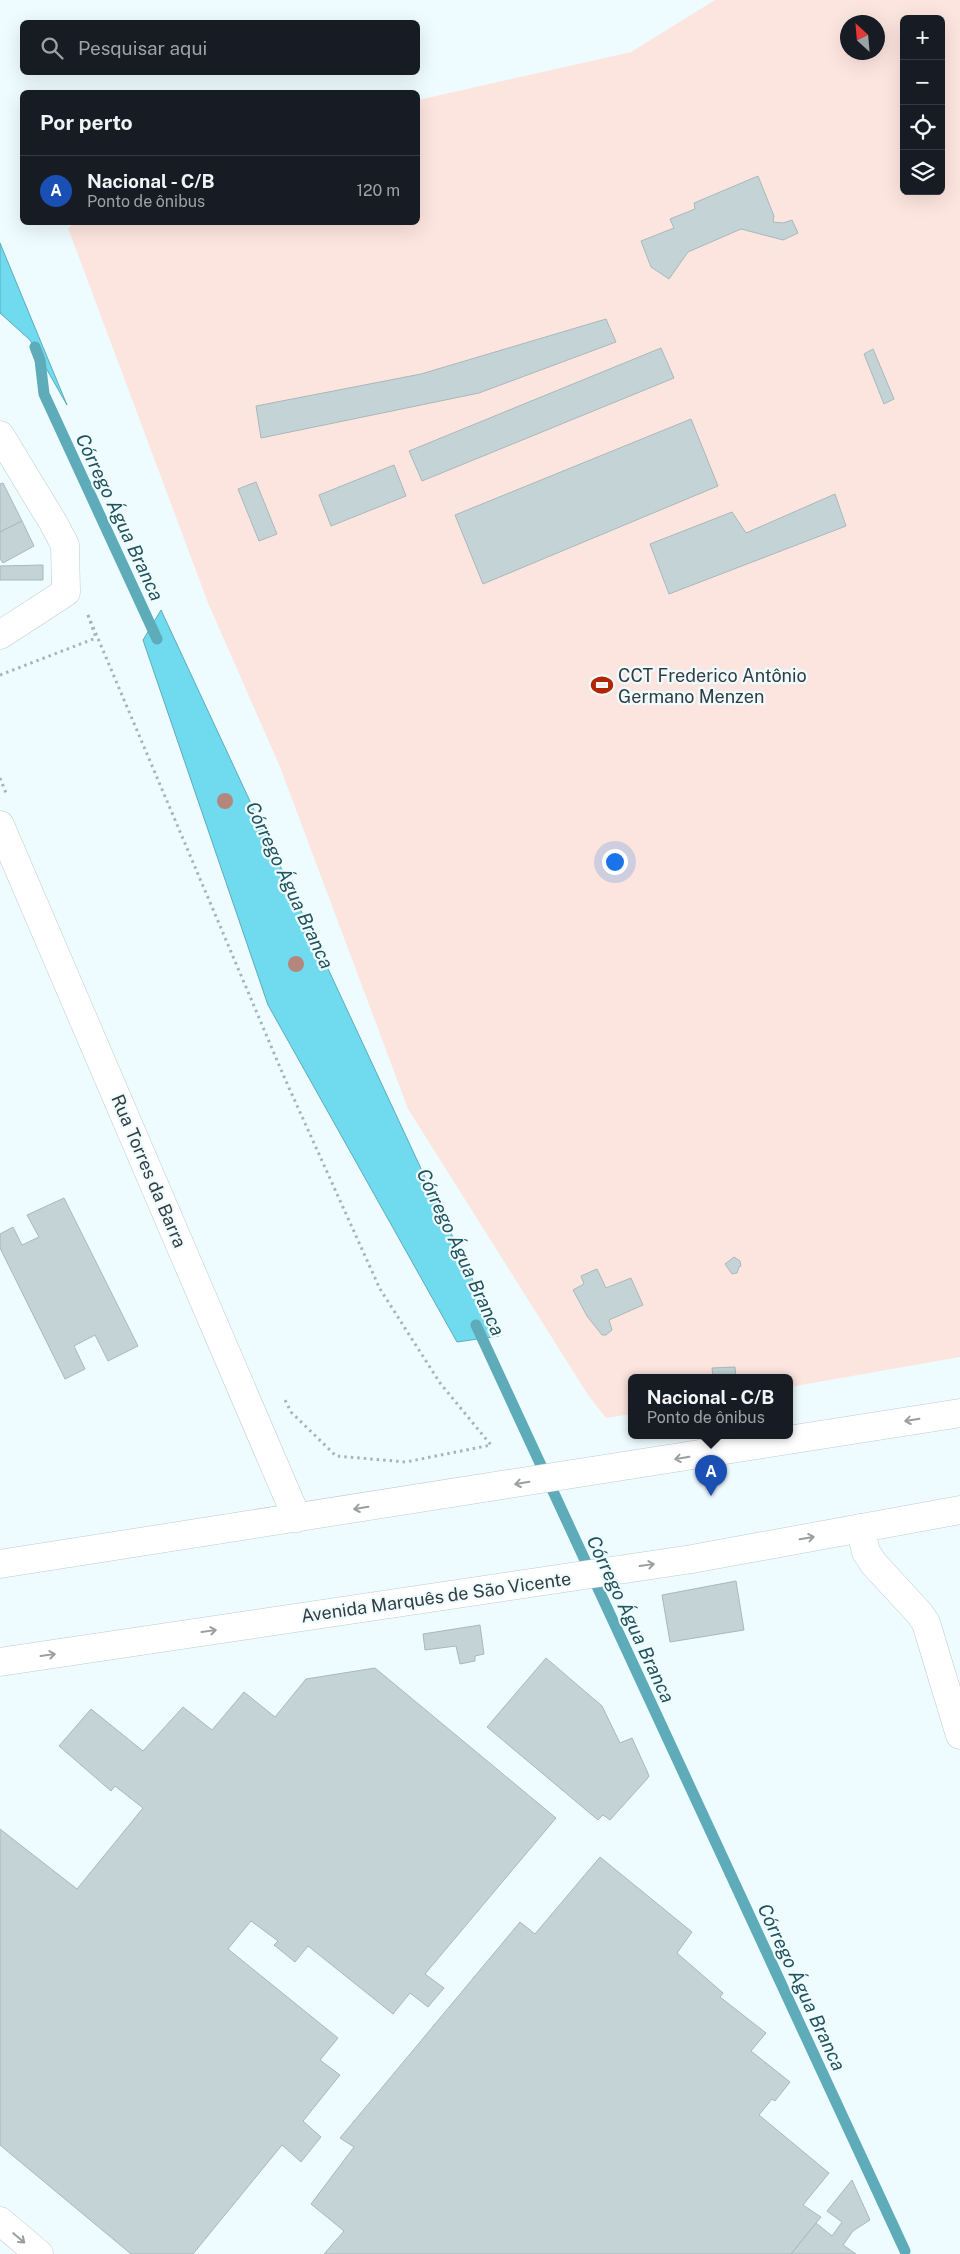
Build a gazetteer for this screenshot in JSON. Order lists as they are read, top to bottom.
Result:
{
  "streets": {
    "main road": ["Rua Torres da Barra", "Avenida Marquês de São Vicente"]
  },
  "water": ["Córrego Água Branca"],
  "places": {
    "sports": ["CCT Frederico Antônio Germano Menzen"]
  },
  "north": "top left",
  "page": {
    "map_buttons": ["+", "−"],
    "search": "Pesquisar aqui",
    "heading": "Por perto",
    "list": [
      {
        "mark": "A",
        "name": "Nacional - C/B",
        "note": "Ponto de ônibus",
        "value": "120 m"
      }
    ],
    "popup": ["Nacional - C/B", "Ponto de ônibus"],
    "pins": "A"
  }
}
